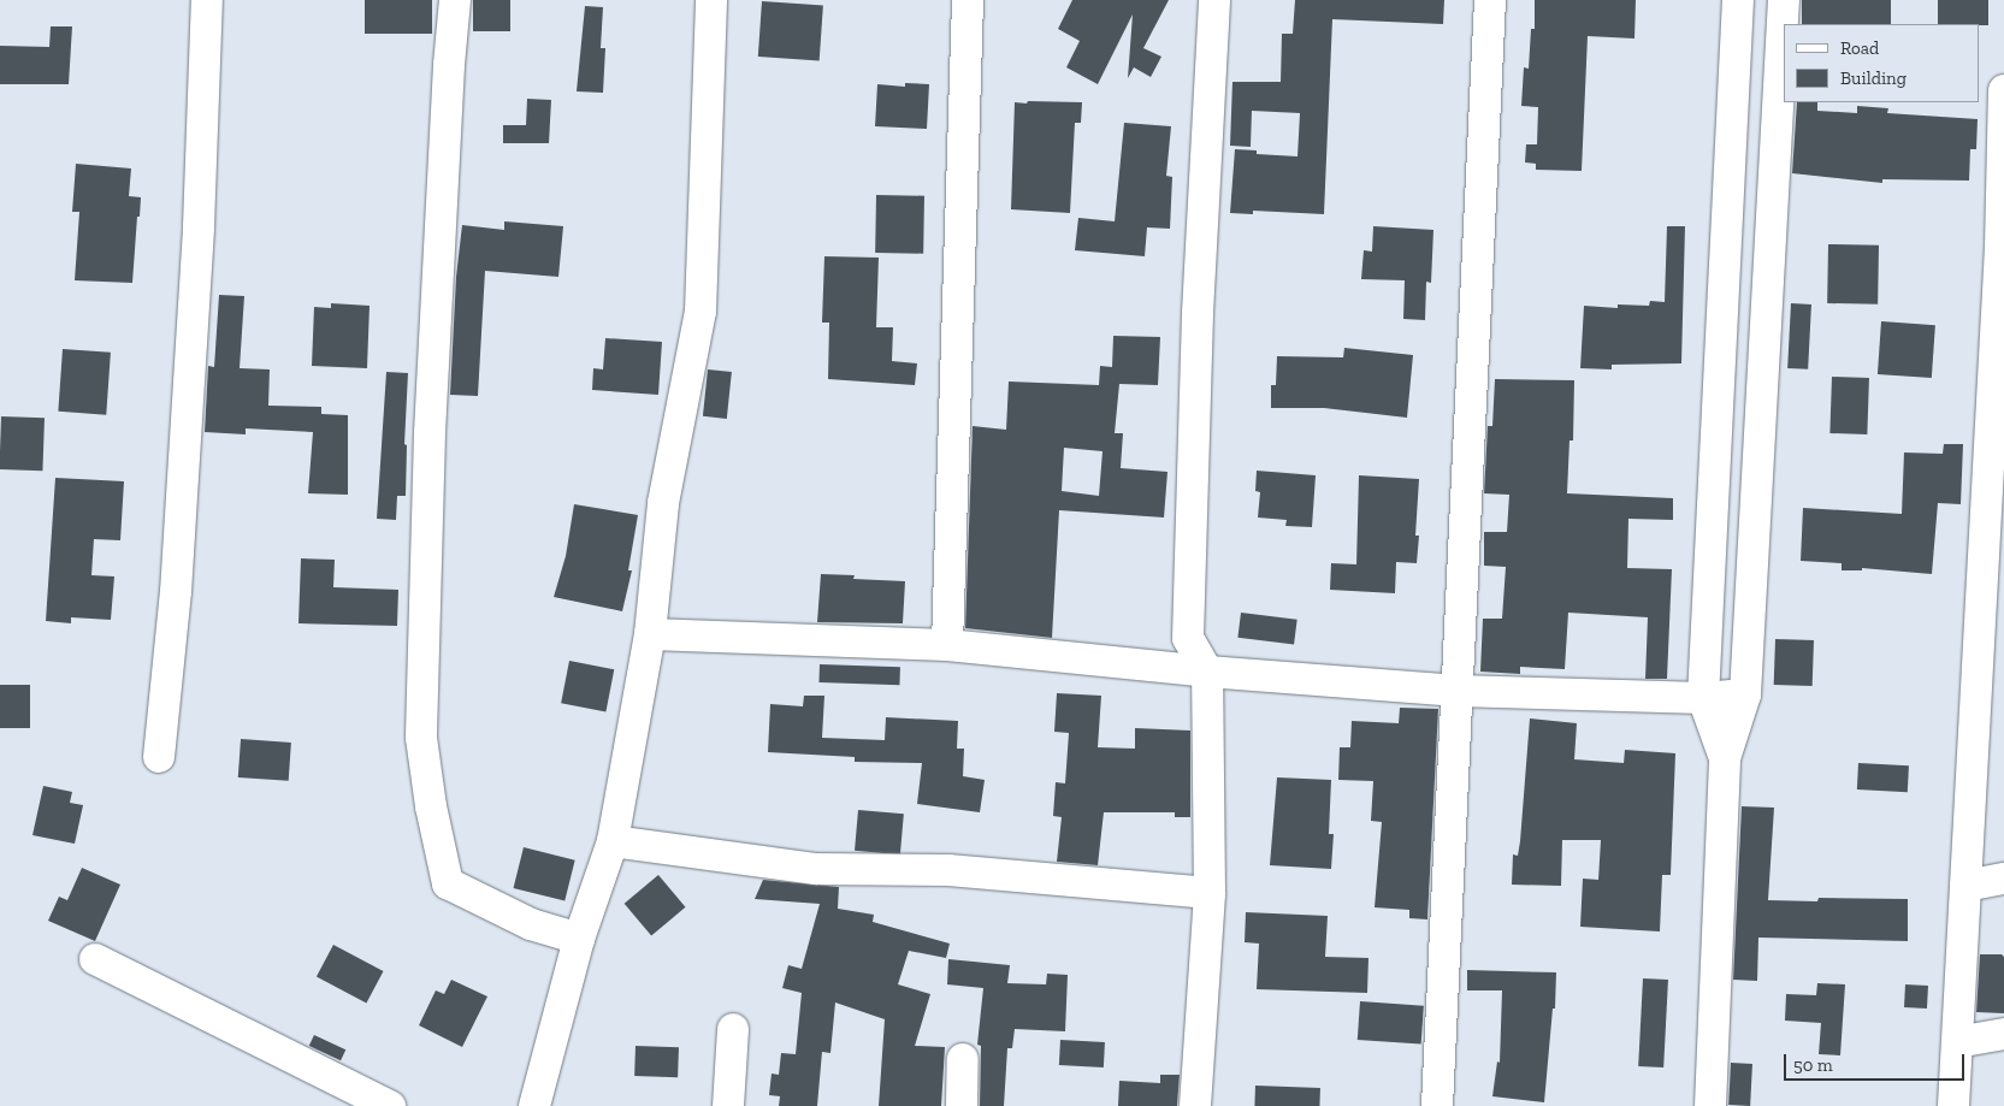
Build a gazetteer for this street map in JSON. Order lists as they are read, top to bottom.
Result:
{
  "legend": ["Road", "Building"],
  "scale_bar": "50 m"
}
